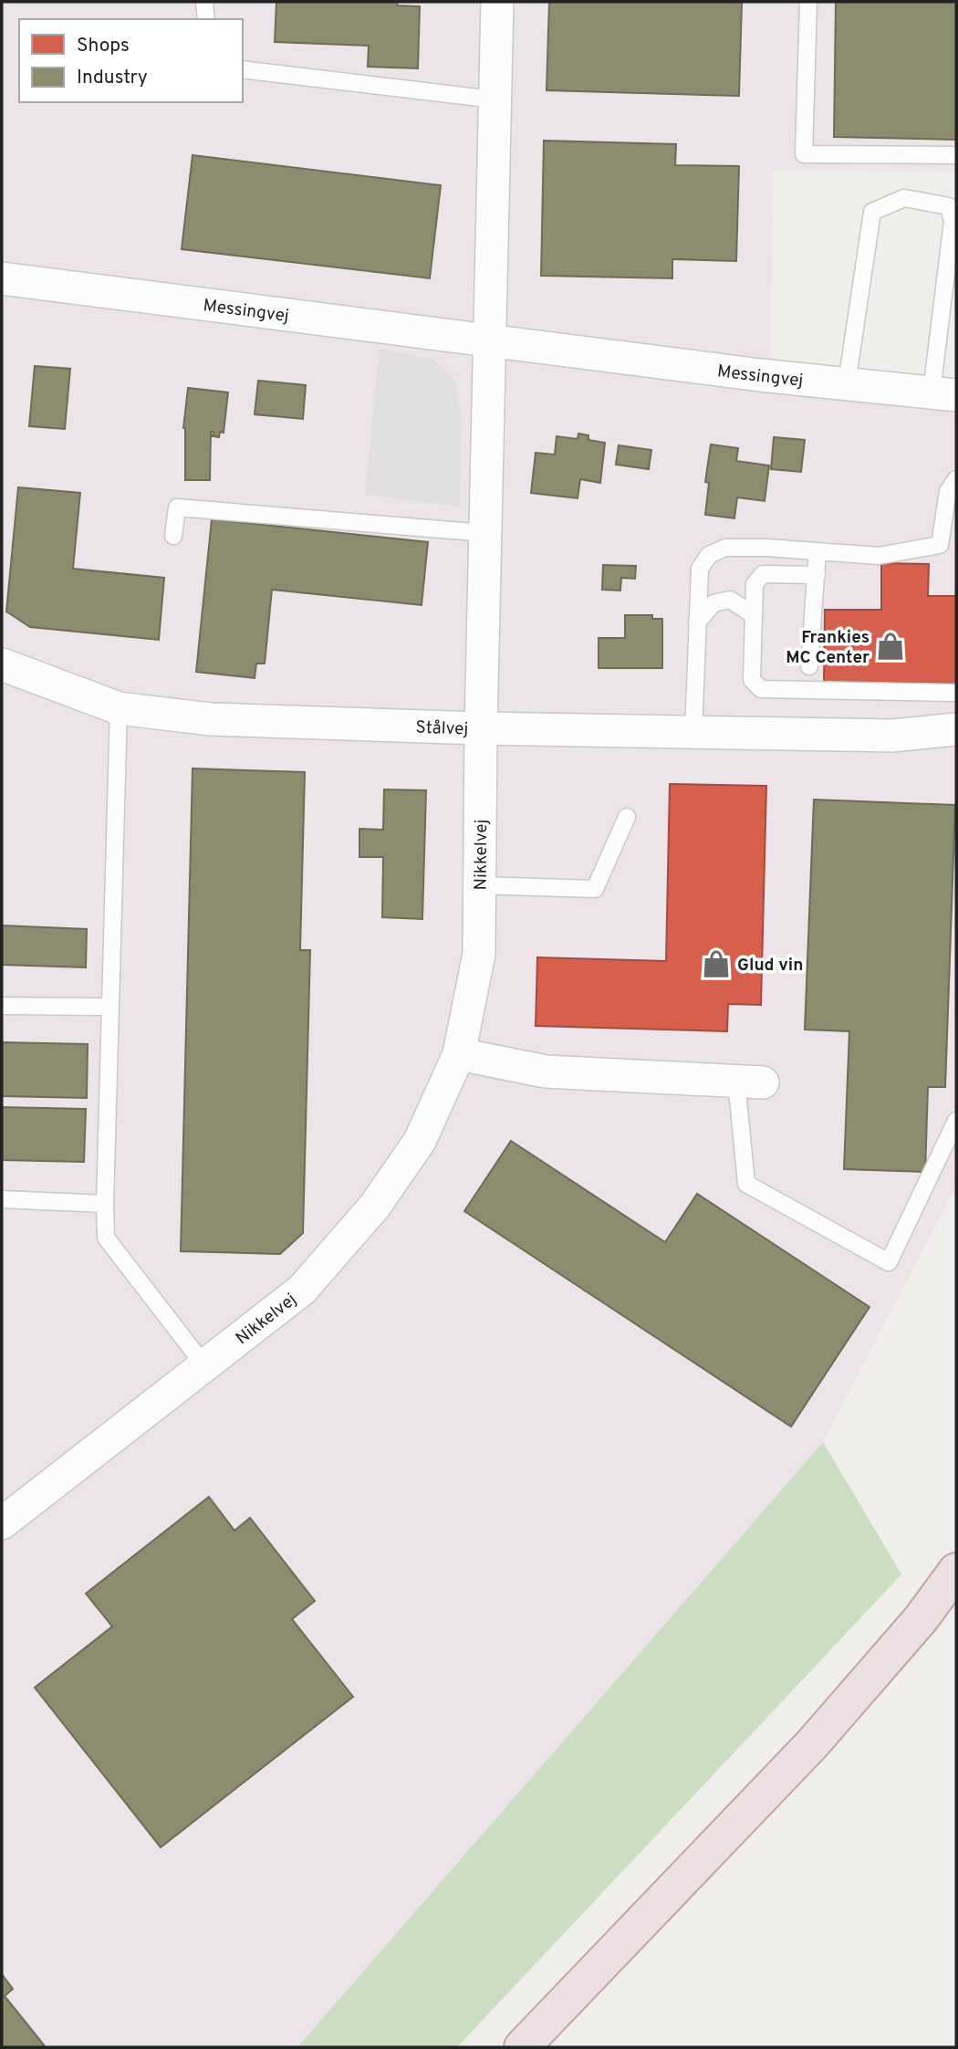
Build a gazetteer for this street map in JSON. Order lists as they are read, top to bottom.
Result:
{
  "streets": {
    "street": ["Messingvej", "Stålvej", "Nikkelvej"]
  },
  "crossings": [
    ["Stålvej", "Nikkelvej"]
  ],
  "places": {
    "shop": ["Frankies MC Center", "Glud vin"]
  },
  "legend": ["Shops", "Industry"]
}
